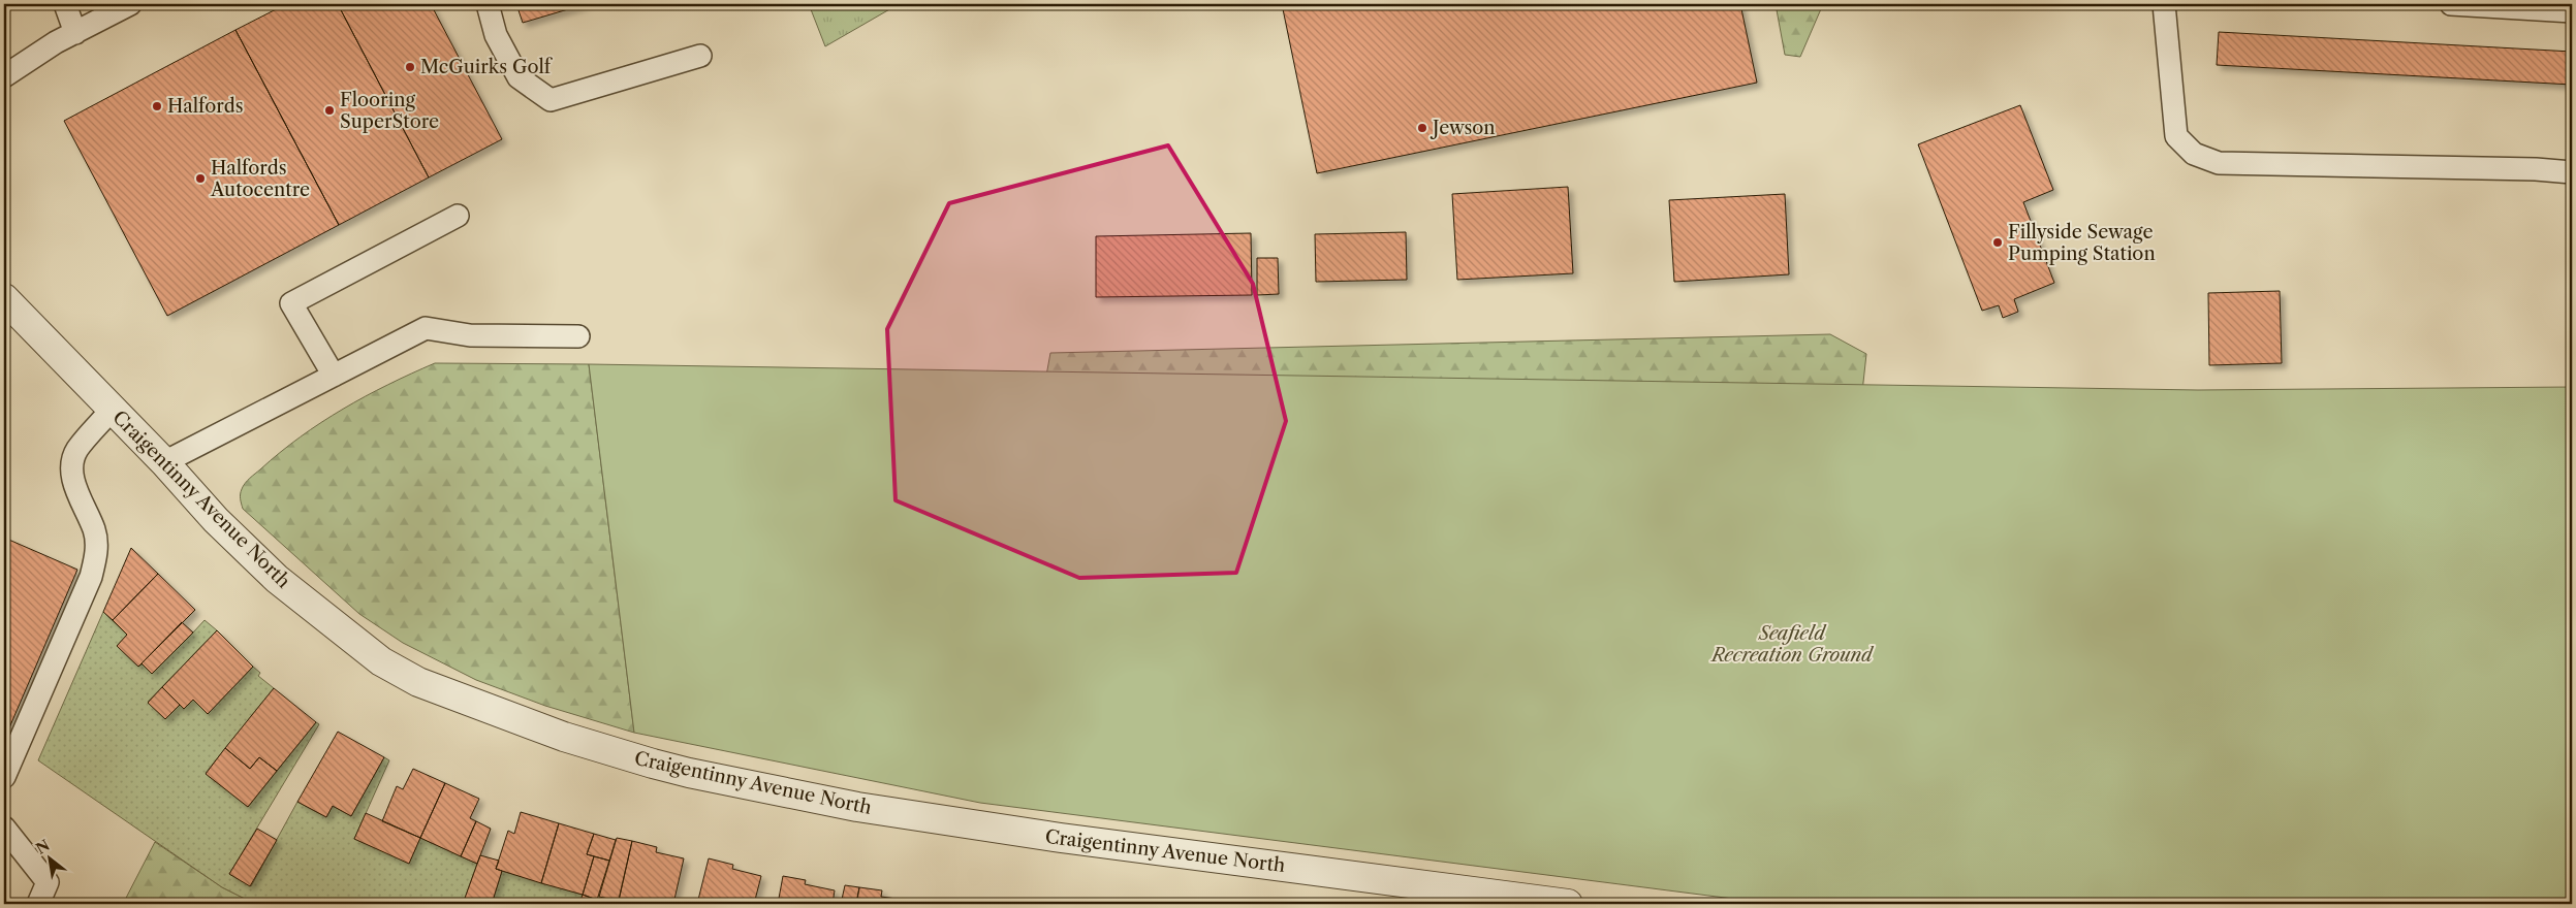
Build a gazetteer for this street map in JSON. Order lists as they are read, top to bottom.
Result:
{
  "streets": {
    "street": ["Craigentinny Avenue North"]
  },
  "parks": ["Seafield Recreation Ground"],
  "places": [
    "McGuirks Golf",
    "Halfords",
    "Flooring SuperStore",
    "Jewson",
    "Halfords Autocentre",
    "Fillyside Sewage Pumping Station"
  ],
  "north": "top left"
}
